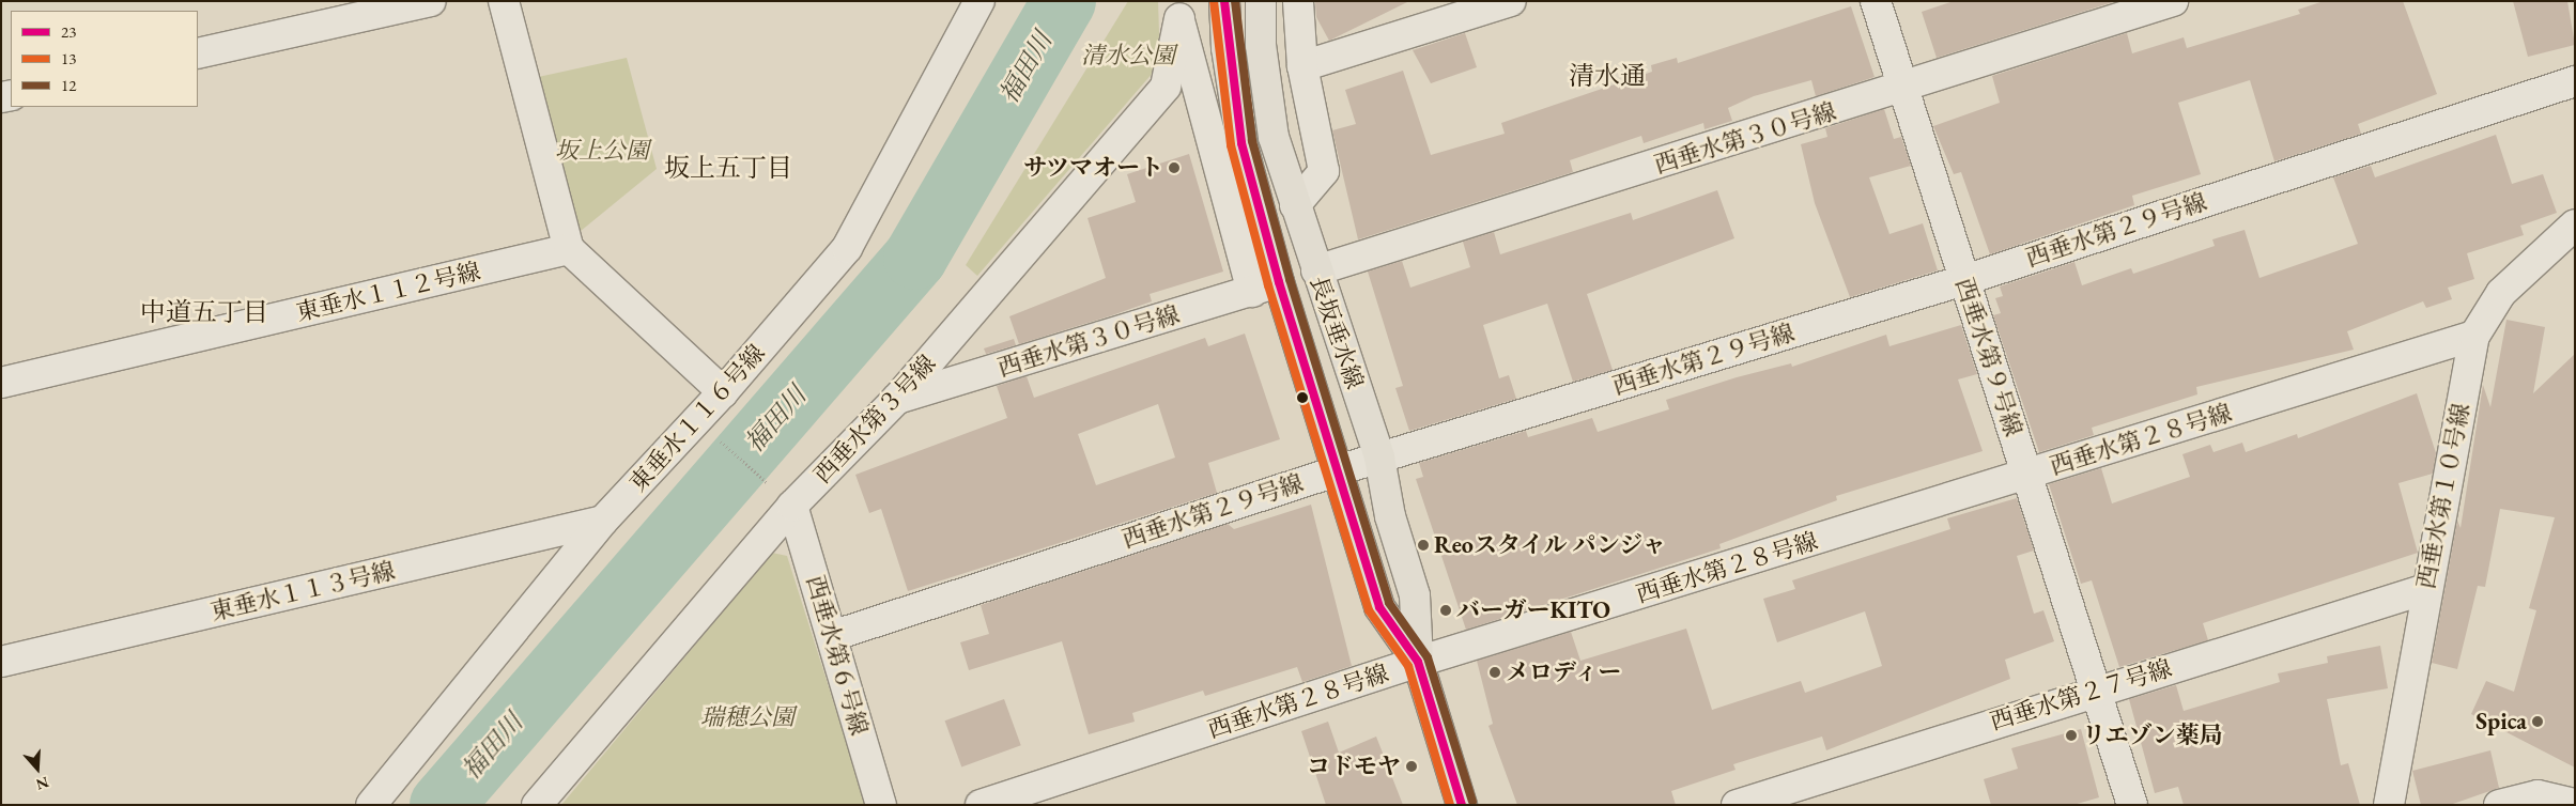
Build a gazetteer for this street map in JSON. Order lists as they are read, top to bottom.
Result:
{
  "streets": {
    "main road": ["長坂垂水線"],
    "street": [
      "西垂水第３０号線",
      "西垂水第２９号線",
      "東垂水１１２号線",
      "西垂水第９号線",
      "東垂水１１６号線",
      "西垂水第３号線",
      "西垂水第２８号線",
      "西垂水第１０号線",
      "東垂水１１３号線",
      "西垂水第６号線",
      "西垂水第２７号線"
    ]
  },
  "crossings": [
    ["西垂水第３０号線", "長坂垂水線"],
    ["西垂水第３０号線", "西垂水第９号線"],
    ["西垂水第３０号線", "西垂水第３号線"],
    ["西垂水第２９号線", "長坂垂水線"],
    ["西垂水第２９号線", "西垂水第９号線"],
    ["西垂水第２９号線", "西垂水第６号線"],
    ["長坂垂水線", "西垂水第２８号線"],
    ["西垂水第９号線", "西垂水第２８号線"],
    ["西垂水第９号線", "西垂水第２７号線"],
    ["東垂水１１６号線", "東垂水１１３号線"],
    ["西垂水第３号線", "西垂水第６号線"],
    ["西垂水第２８号線", "西垂水第１０号線"],
    ["西垂水第１０号線", "西垂水第２７号線"]
  ],
  "districts": ["清水通", "坂上五丁目", "中道五丁目"],
  "water": ["福田川"],
  "parks": ["清水公園", "坂上公園", "瑞穂公園"],
  "places": [
    "サツマオート",
    "Reoスタイル パンジャ",
    "バーガーKITO",
    "メロディー",
    "Spica",
    "リエゾン薬局",
    "コドモヤ"
  ],
  "lines": ["transit line 23", "transit line 13", "transit line 12"],
  "legend": ["23", "13", "12"],
  "north": "bottom"
}
